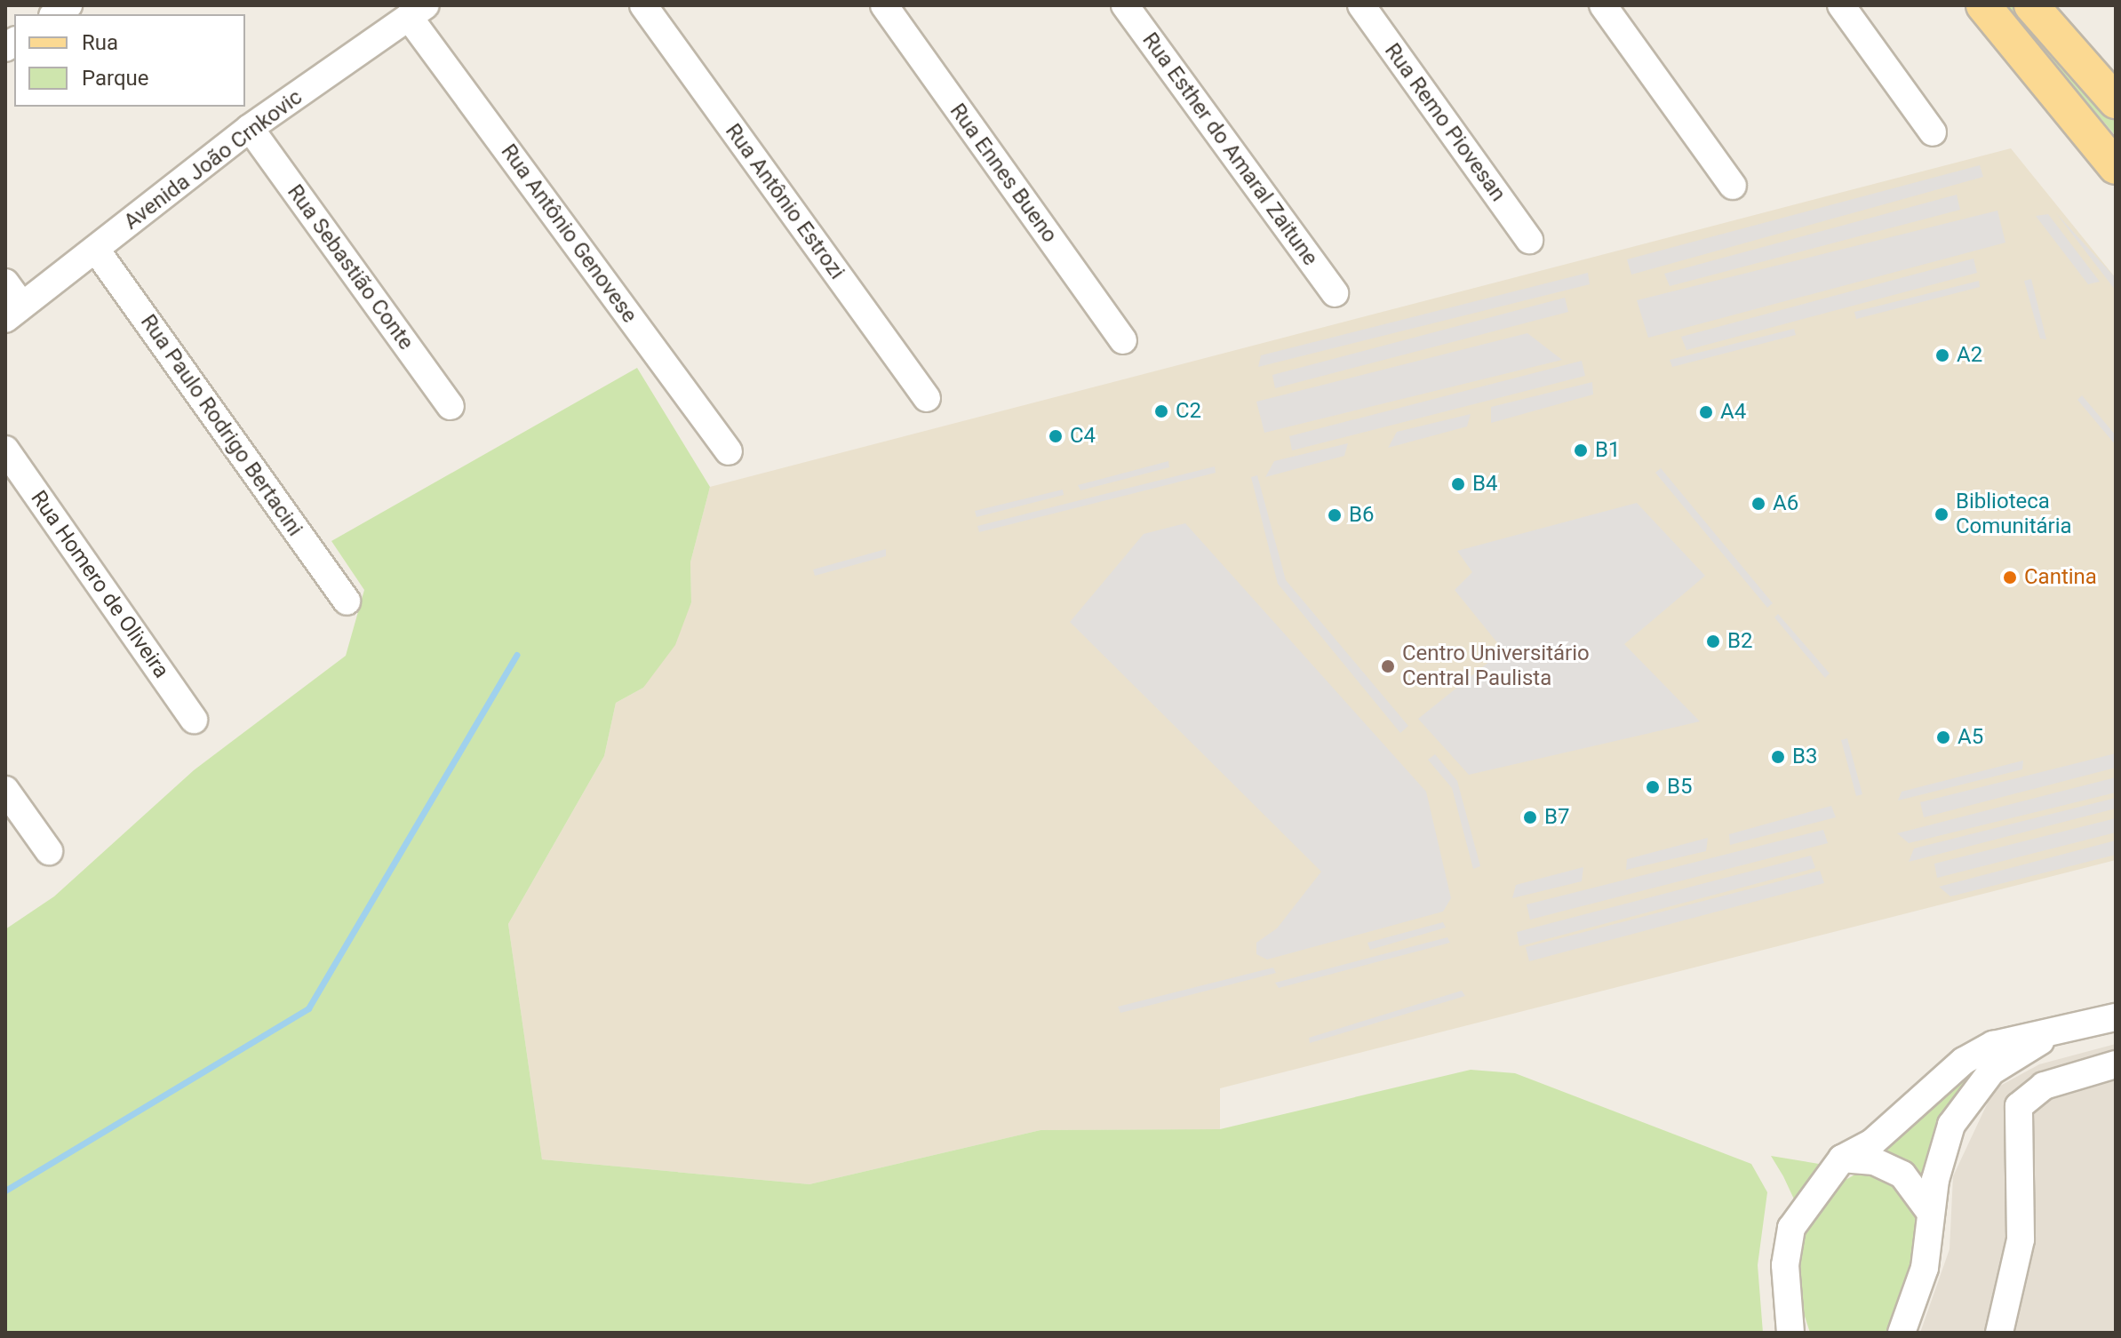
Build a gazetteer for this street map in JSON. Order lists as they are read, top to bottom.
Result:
{
  "streets": {
    "street": [
      "Rua Remo Piovesan",
      "Rua Esther do Amaral Zaitune",
      "Avenida João Crnkovic",
      "Rua Ennes Bueno",
      "Rua Antônio Estrozi",
      "Rua Antônio Genovese",
      "Rua Sebastião Conte",
      "Rua Paulo Rodrigo Bertacini",
      "Rua Homero de Oliveira"
    ]
  },
  "crossings": [
    ["Avenida João Crnkovic", "Rua Antônio Genovese"],
    ["Avenida João Crnkovic", "Rua Sebastião Conte"],
    ["Avenida João Crnkovic", "Rua Paulo Rodrigo Bertacini"]
  ],
  "places": [
    "A2",
    "C2",
    "A4",
    "C4",
    "B1",
    "B4",
    "A6",
    "Biblioteca Comunitária",
    "B6",
    "Cantina",
    "B2",
    "Centro Universitário Central Paulista",
    "A5",
    "B3",
    "B5",
    "B7"
  ],
  "legend": ["Rua", "Parque"]
}
